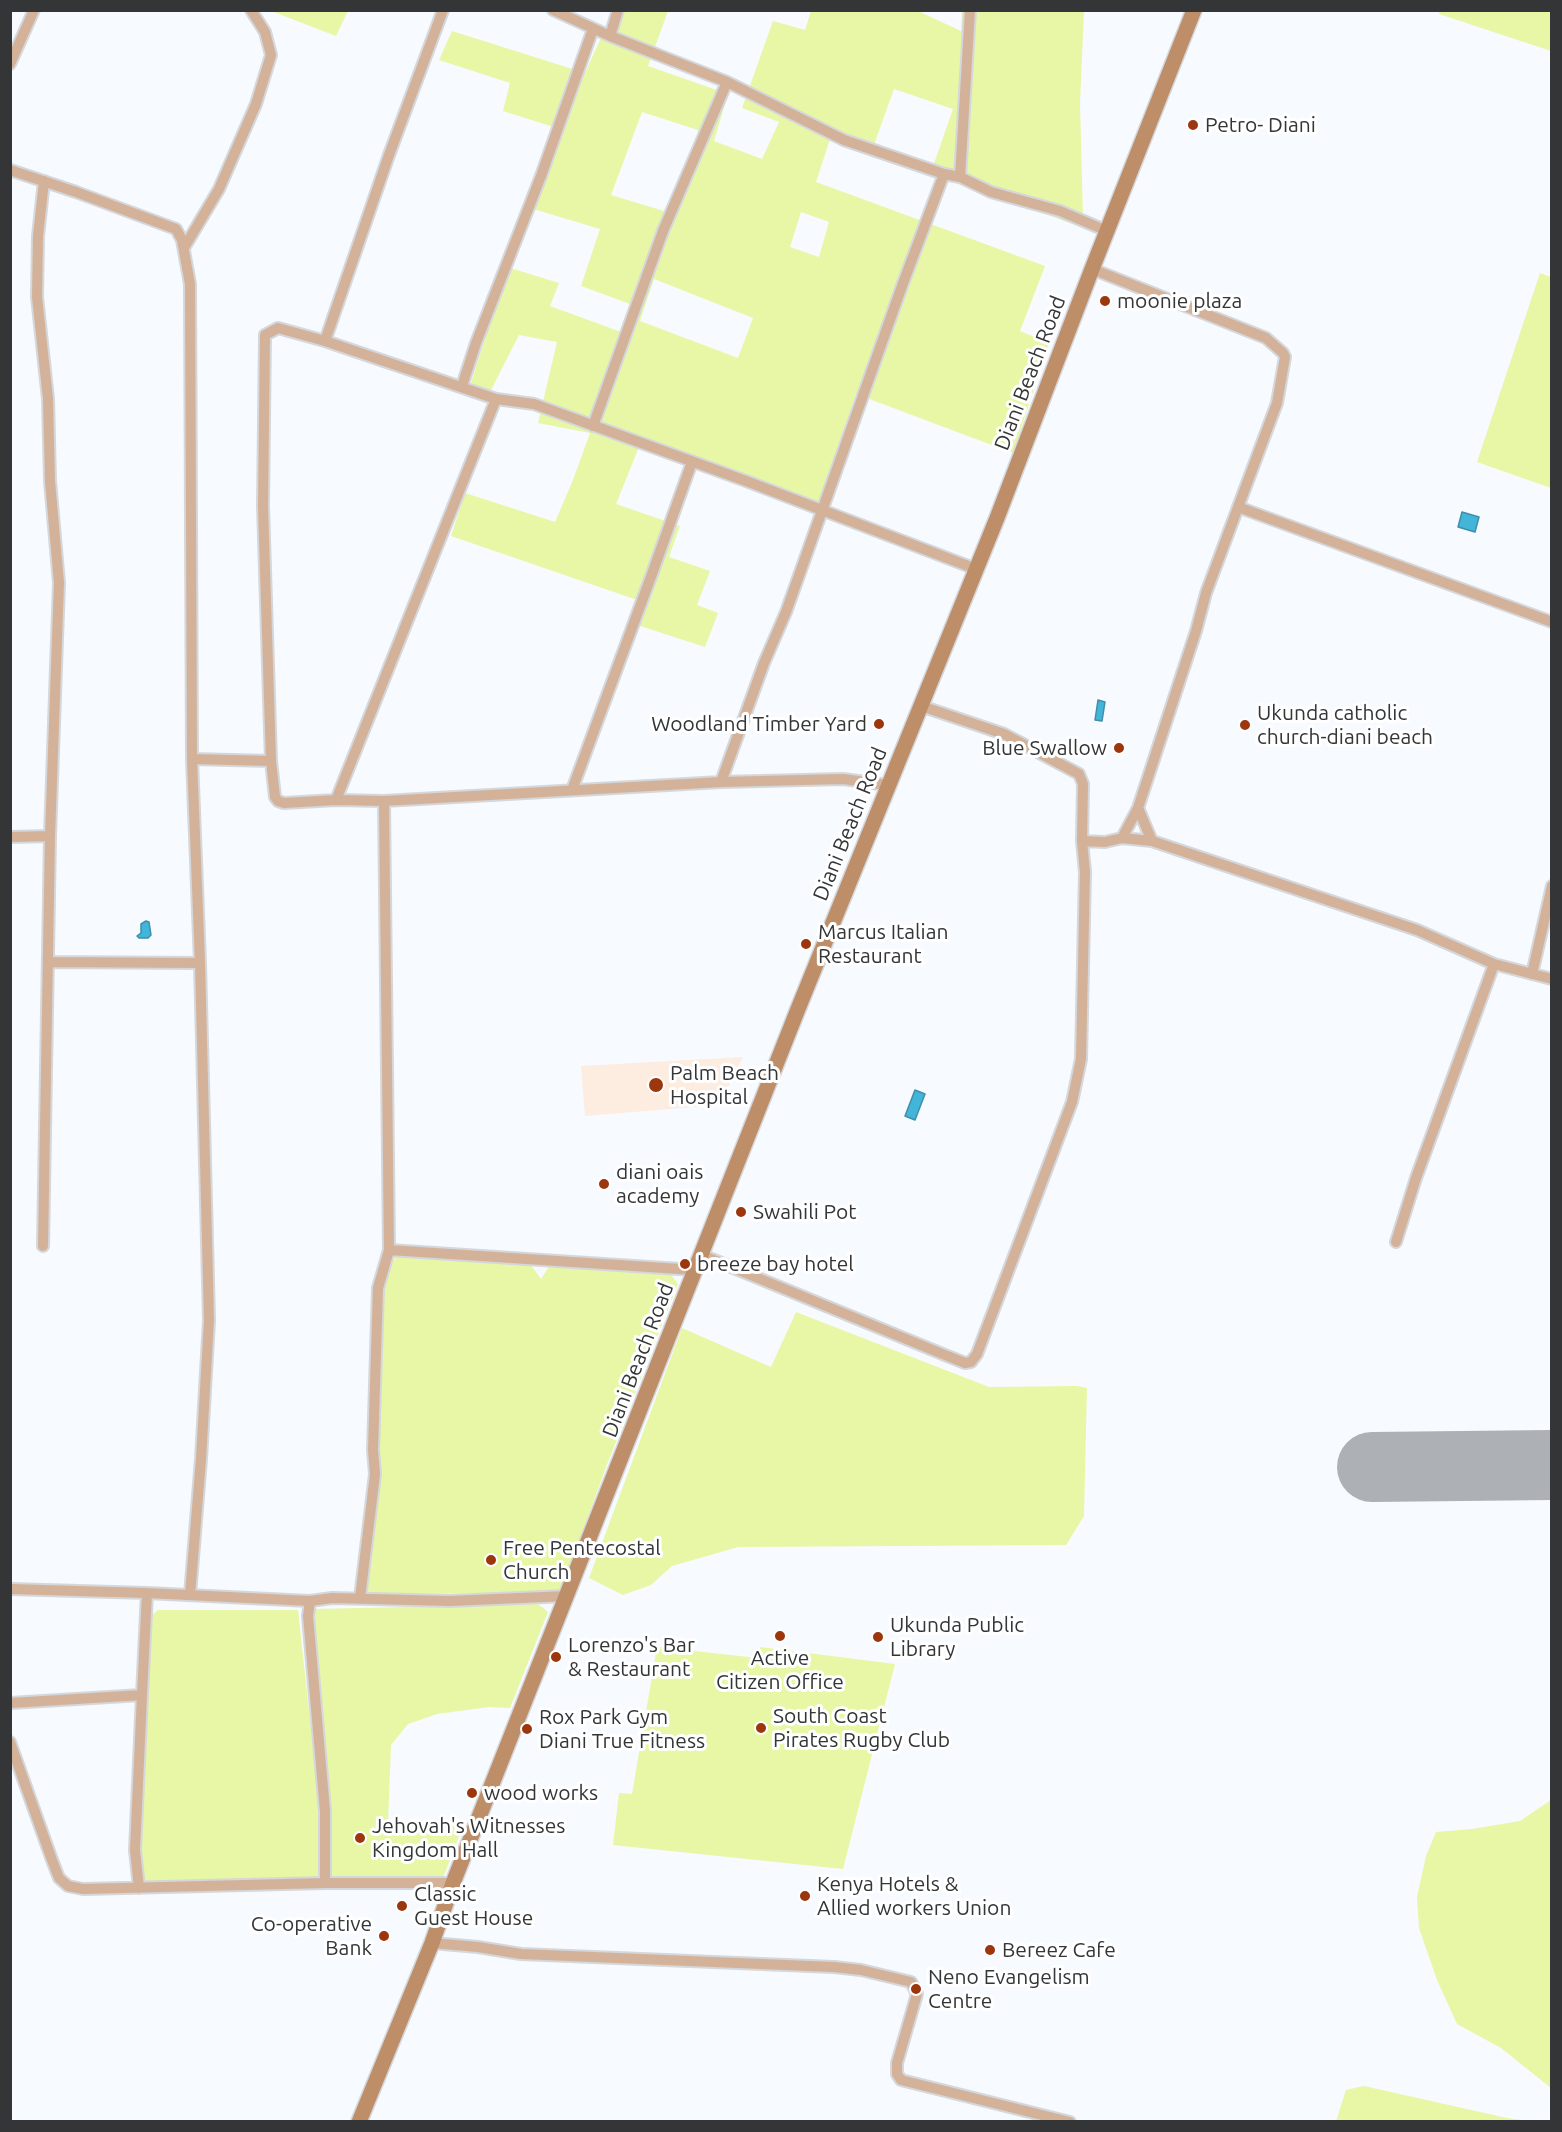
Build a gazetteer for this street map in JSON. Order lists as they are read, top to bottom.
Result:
{
  "streets": {
    "main road": ["Diani Beach Road"]
  },
  "places": [
    "Petro- Diani",
    "moonie plaza",
    "Woodland Timber Yard",
    "Ukunda catholic church-diani beach",
    "Blue Swallow",
    "Marcus Italian Restaurant",
    "Palm Beach Hospital",
    "diani oais academy",
    "Swahili Pot",
    "breeze bay hotel",
    "Free Pentecostal Church",
    "Active Citizen Office",
    "Ukunda Public Library",
    "Lorenzo's Bar & Restaurant",
    "South Coast Pirates Rugby Club",
    "Rox Park Gym Diani True Fitness",
    "wood works",
    "Jehovah's Witnesses Kingdom Hall",
    "Kenya Hotels & Allied workers Union",
    "Classic Guest House",
    "Co-operative Bank",
    "Bereez Cafe",
    "Neno Evangelism Centre"
  ]
}
